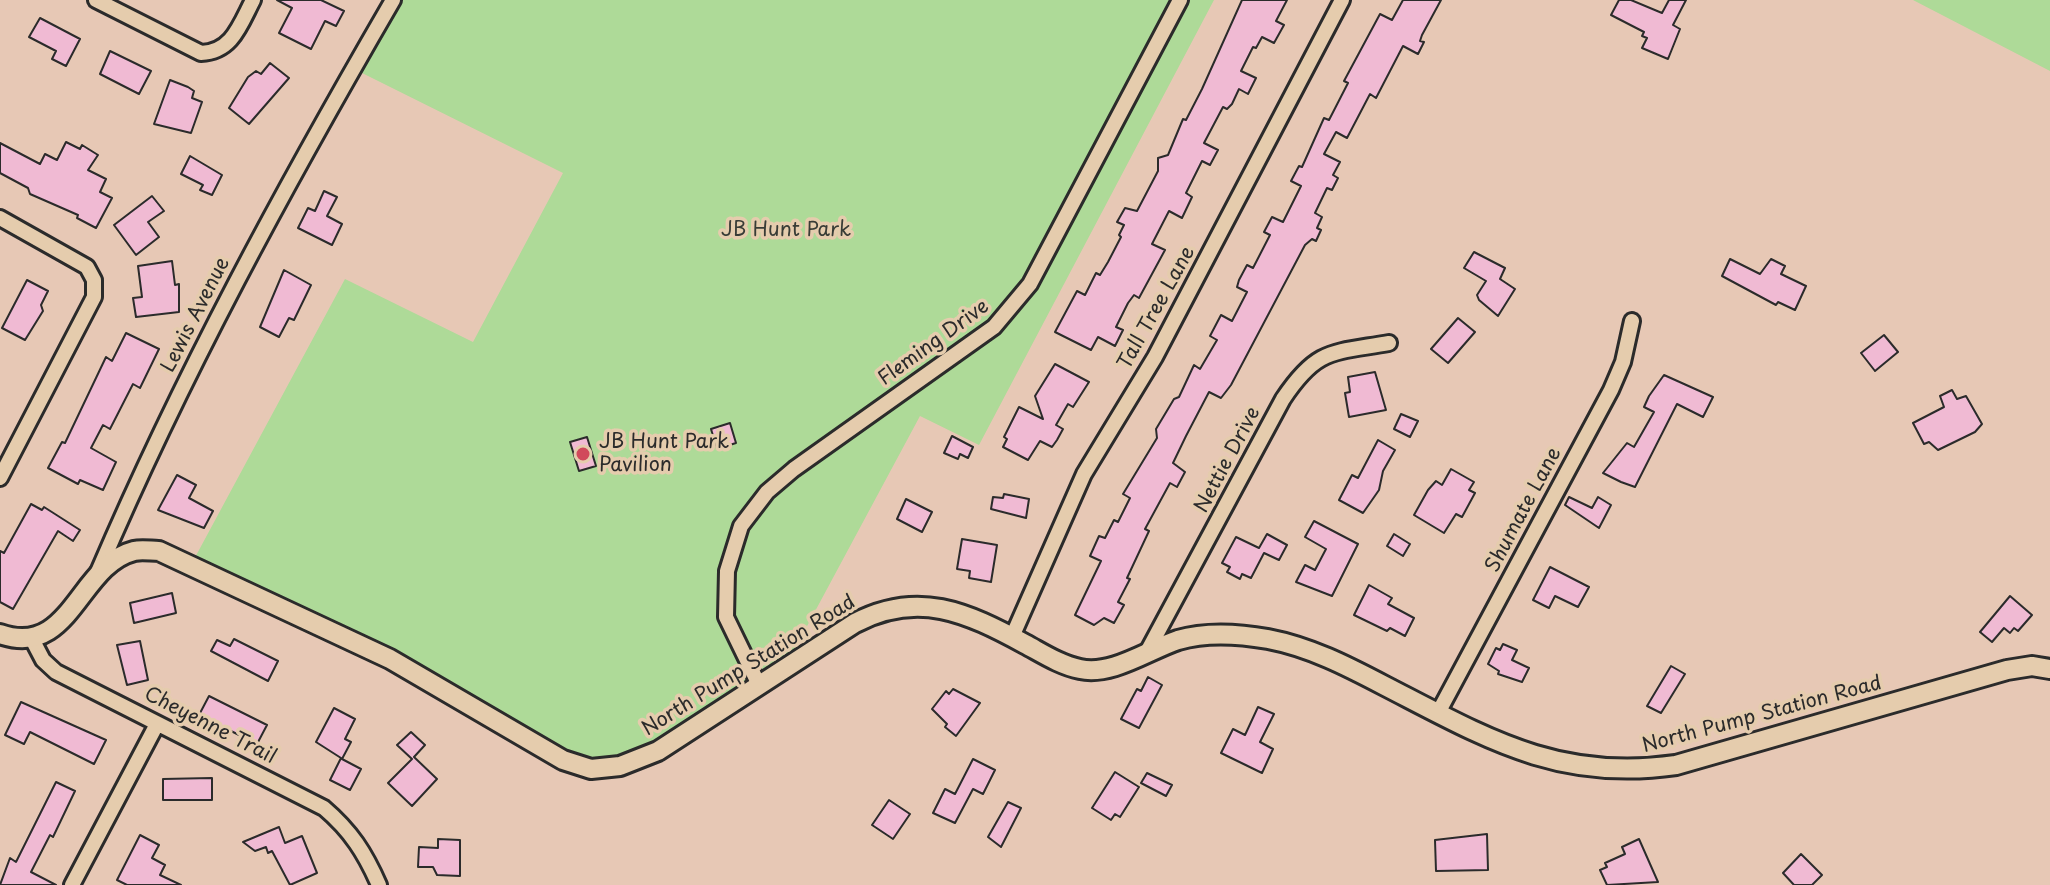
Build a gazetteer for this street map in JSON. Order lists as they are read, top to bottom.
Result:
{
  "streets": {
    "street": [
      "Tall Tree Lane",
      "Lewis Avenue",
      "Fleming Drive",
      "Nettie Drive",
      "Shumate Lane",
      "North Pump Station Road",
      "Cheyenne Trail"
    ]
  },
  "crossings": [
    ["Tall Tree Lane", "North Pump Station Road"],
    ["Lewis Avenue", "North Pump Station Road"],
    ["Lewis Avenue", "Cheyenne Trail"],
    ["Fleming Drive", "North Pump Station Road"],
    ["Nettie Drive", "North Pump Station Road"],
    ["Shumate Lane", "North Pump Station Road"]
  ],
  "parks": ["JB Hunt Park"],
  "places": ["JB Hunt Park Pavilion"]
}
